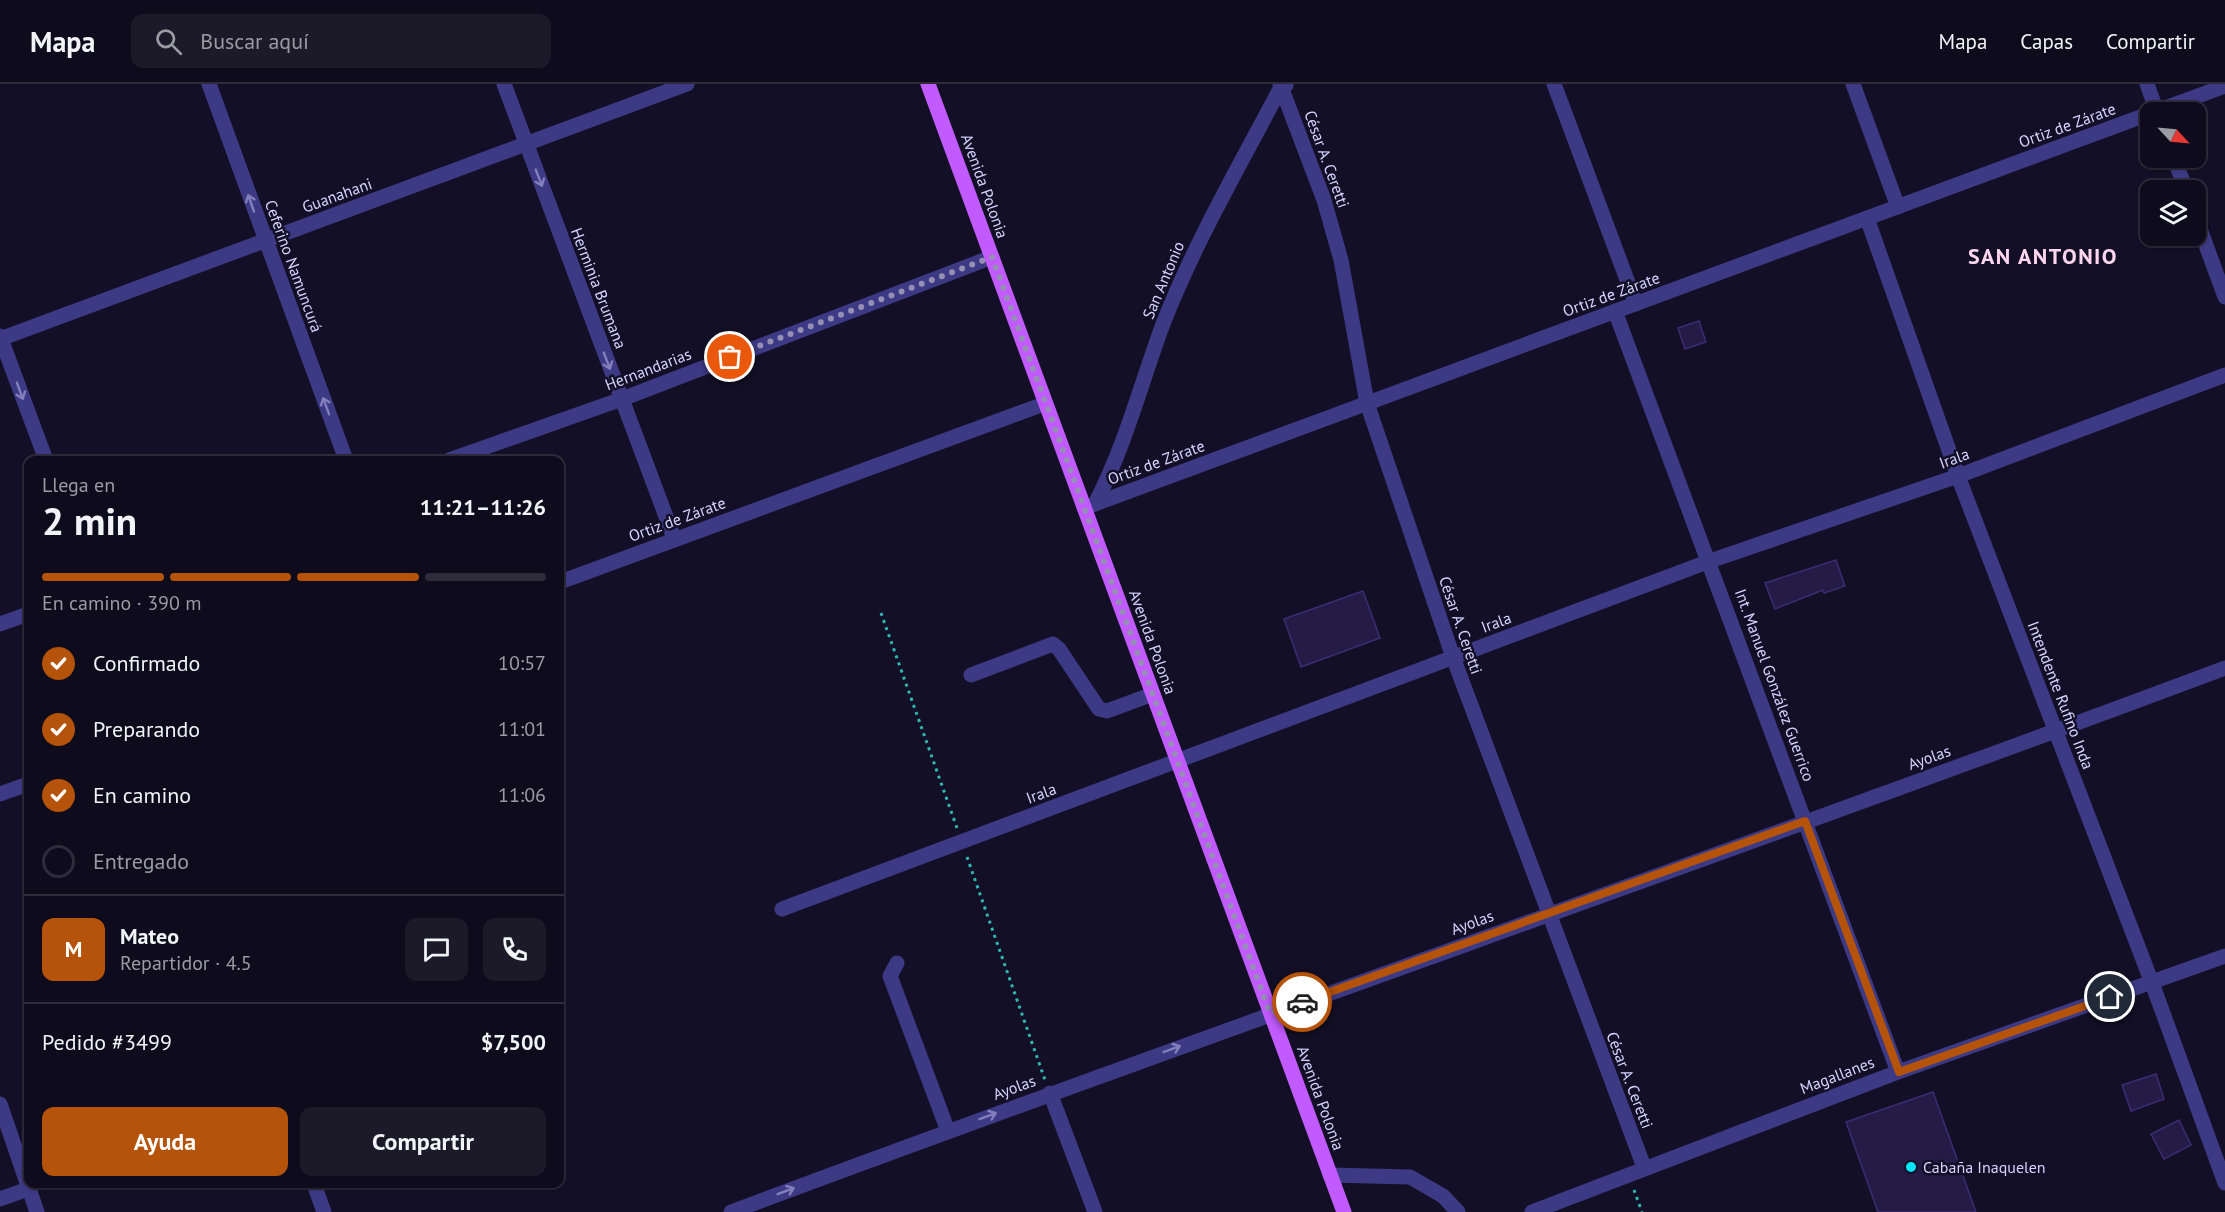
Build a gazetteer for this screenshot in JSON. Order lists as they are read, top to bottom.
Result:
{
  "streets": {
    "main road": ["Avenida Polonia"],
    "street": [
      "Ortiz de Zárate",
      "César A. Ceretti",
      "Guanahani",
      "Ceferino Namuncurá",
      "San Antonio",
      "Herminia Brumana",
      "Hernandarias",
      "Irala",
      "Int. Manuel González Guerrico",
      "Intendente Rufino Inda",
      "Ayolas",
      "Magallanes"
    ]
  },
  "crossings": [
    ["Ortiz de Zárate", "César A. Ceretti"],
    ["Ortiz de Zárate", "Avenida Polonia"],
    ["Ortiz de Zárate", "San Antonio"],
    ["Ortiz de Zárate", "Herminia Brumana"],
    ["Ortiz de Zárate", "Int. Manuel González Guerrico"],
    ["Ortiz de Zárate", "Intendente Rufino Inda"],
    ["César A. Ceretti", "San Antonio"],
    ["César A. Ceretti", "Irala"],
    ["César A. Ceretti", "Ayolas"],
    ["César A. Ceretti", "Magallanes"],
    ["Avenida Polonia", "San Antonio"],
    ["Avenida Polonia", "Hernandarias"],
    ["Avenida Polonia", "Irala"],
    ["Avenida Polonia", "Ayolas"],
    ["Guanahani", "Ceferino Namuncurá"],
    ["Guanahani", "Herminia Brumana"],
    ["Herminia Brumana", "Hernandarias"],
    ["Irala", "Int. Manuel González Guerrico"],
    ["Irala", "Intendente Rufino Inda"],
    ["Int. Manuel González Guerrico", "Ayolas"],
    ["Int. Manuel González Guerrico", "Magallanes"],
    ["Intendente Rufino Inda", "Ayolas"],
    ["Intendente Rufino Inda", "Magallanes"]
  ],
  "one_way": ["Ceferino Namuncurá", "Herminia Brumana", "Ayolas"],
  "districts": ["SAN ANTONIO"],
  "places": ["Cabaña Inaquelen"],
  "north": "bottom right",
  "page": {
    "header": "Mapa",
    "search": "Buscar aquí",
    "nav": ["Mapa", "Capas", "Compartir"],
    "heading": ["2 min", "Llega en", "11:21–11:26"],
    "panel": [
      "Mateo",
      "Repartidor · 4.5",
      "Pedido #3499",
      "$7,500"
    ],
    "bar": "En camino · 390 m",
    "list": [
      ["Confirmado", "10:57"],
      ["Preparando", "11:01"],
      ["En camino", "11:06"],
      "Entregado"
    ],
    "round": "M",
    "buttons": ["Ayuda", "Compartir"]
  }
}
